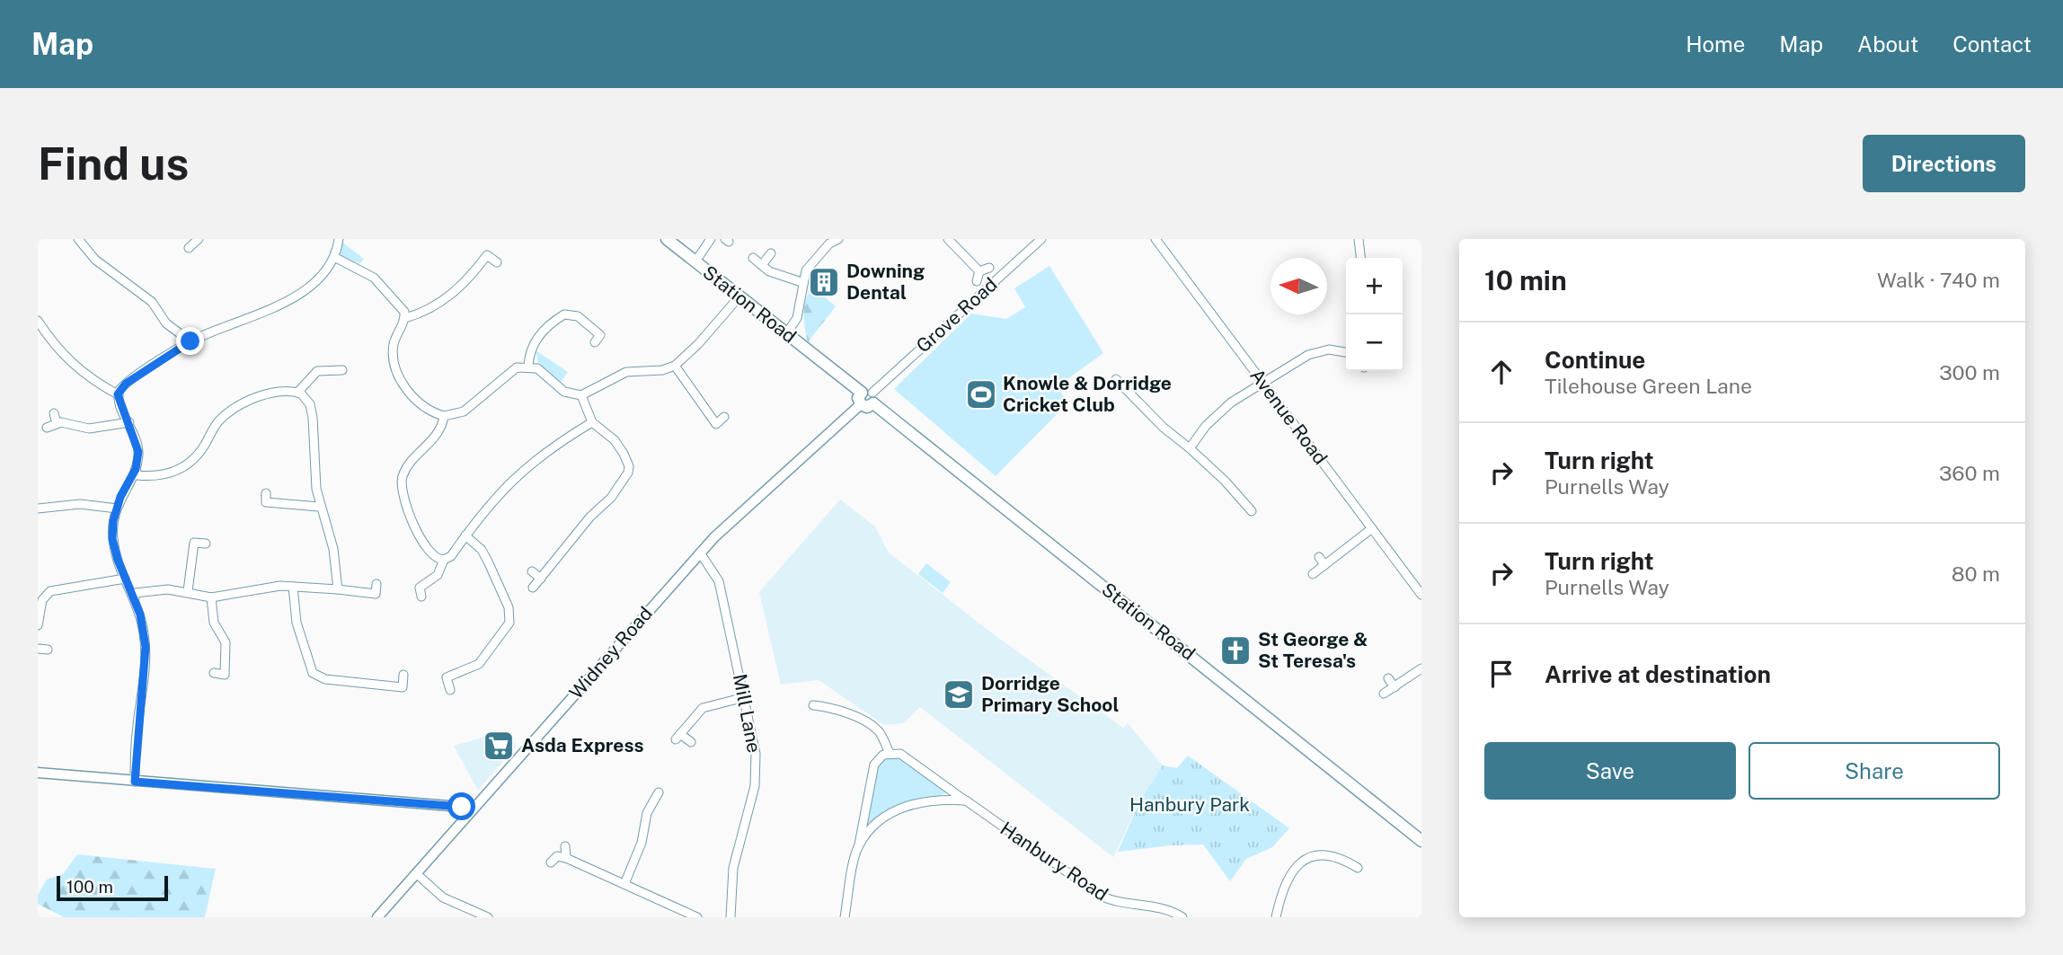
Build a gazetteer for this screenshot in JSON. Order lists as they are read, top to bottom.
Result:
{
  "streets": {
    "main road": ["Station Road"],
    "street": [
      "Grove Road",
      "Avenue Road",
      "Widney Road",
      "Mill Lane",
      "Hanbury Road"
    ]
  },
  "crossings": [
    ["Station Road", "Grove Road"],
    ["Station Road", "Widney Road"],
    ["Grove Road", "Widney Road"],
    ["Widney Road", "Mill Lane"]
  ],
  "parks": ["Hanbury Park"],
  "places": {
    "building": ["Downing Dental"],
    "sports": ["Knowle & Dorridge Cricket Club"],
    "church": ["St George & St Teresa's"],
    "school or university": ["Dorridge Primary School"],
    "supermarket": ["Asda Express"]
  },
  "scale_bar": "100 m",
  "north": "left",
  "page": {
    "header": "Map",
    "nav": [
      "Home",
      "Map",
      "About",
      "Contact"
    ],
    "buttons": [
      "Directions",
      ["Save", "Share"]
    ],
    "title": "Find us",
    "heading": ["10 min", "Walk · 740 m"],
    "map_buttons": ["+", "−"],
    "list": [
      ["Continue", "Tilehouse Green Lane", "300 m"],
      ["Turn right", "Purnells Way", "360 m"],
      ["Turn right", "Purnells Way", "80 m"],
      "Arrive at destination"
    ],
    "scale": "100 m"
  }
}
